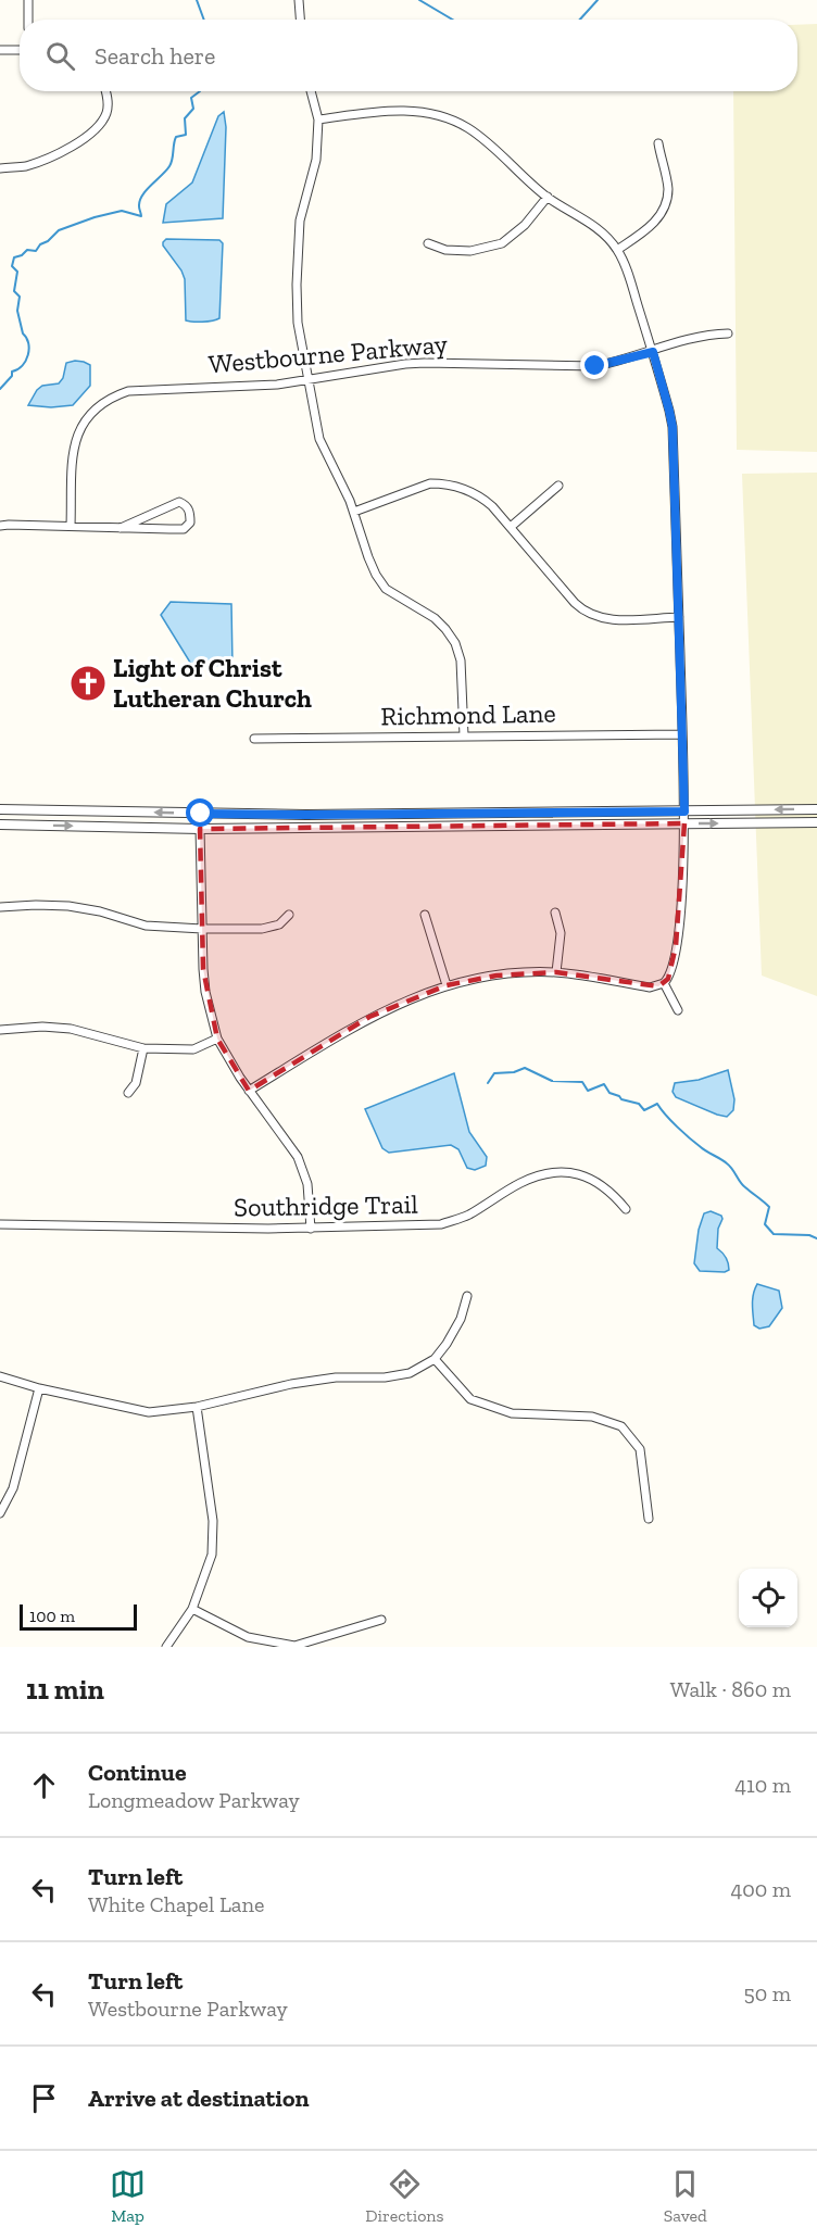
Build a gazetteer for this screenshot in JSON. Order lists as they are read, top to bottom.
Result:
{
  "streets": {
    "street": ["Westbourne Parkway", "Richmond Lane", "Southridge Trail"]
  },
  "places": {
    "church": ["Light of Christ Lutheran Church"]
  },
  "scale_bar": "100 m",
  "page": {
    "search": "Search here",
    "scale": "100 m",
    "heading": ["11 min", "Walk · 860 m"],
    "list": [
      ["Continue", "Longmeadow Parkway", "410 m"],
      ["Turn left", "White Chapel Lane", "400 m"],
      ["Turn left", "Westbourne Parkway", "50 m"],
      "Arrive at destination"
    ],
    "nav": ["Map", "Directions", "Saved"]
  }
}
